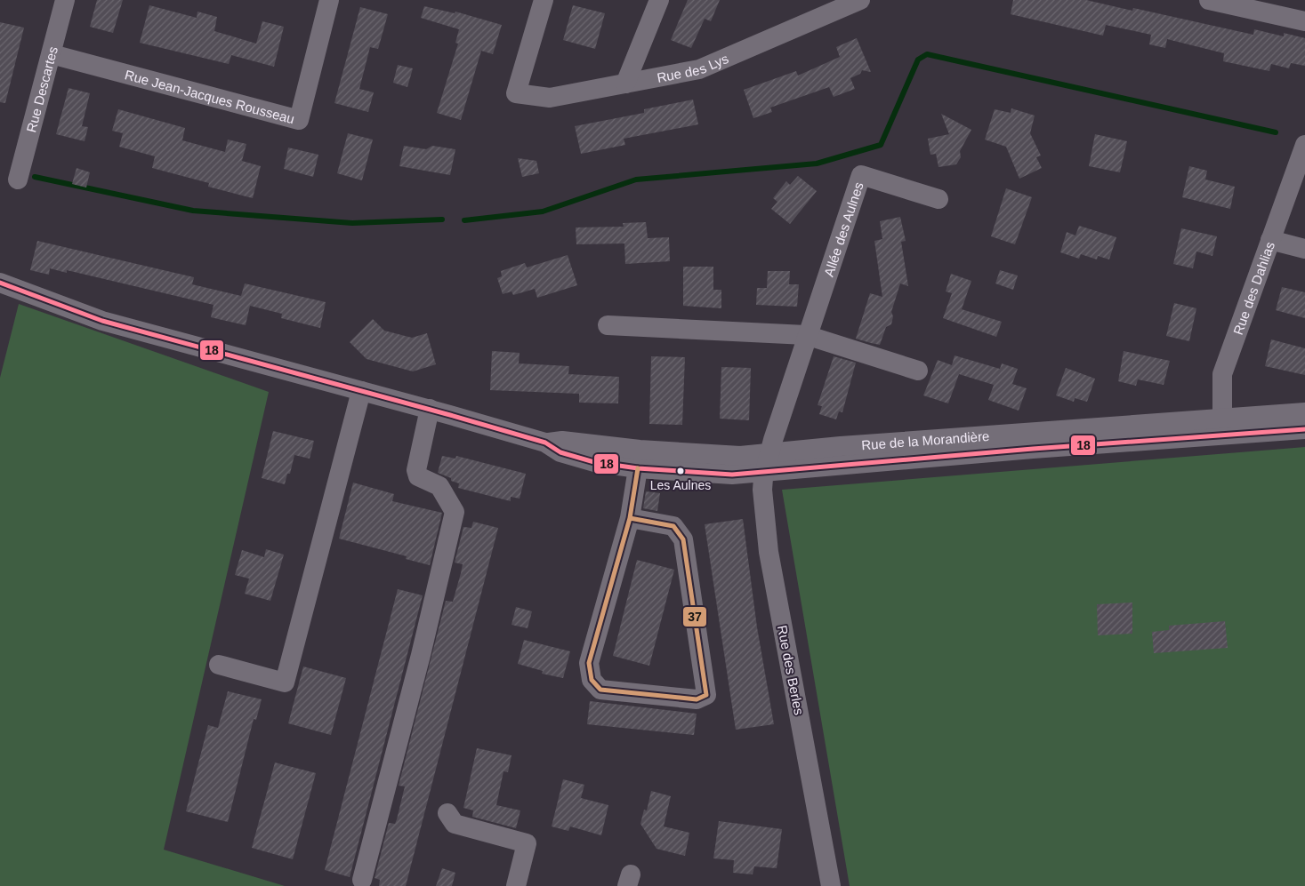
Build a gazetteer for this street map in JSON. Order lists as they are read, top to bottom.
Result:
{
  "streets": {
    "street": [
      "Rue des Lys",
      "Rue Descartes",
      "Rue Jean-Jacques Rousseau",
      "Allée des Aulnes",
      "Rue des Dahlias",
      "Rue de la Morandière",
      "Rue des Berles"
    ]
  },
  "crossings": [
    ["Rue Descartes", "Rue Jean-Jacques Rousseau"],
    ["Allée des Aulnes", "Rue de la Morandière"],
    ["Allée des Aulnes", "Rue des Berles"],
    ["Rue des Dahlias", "Rue de la Morandière"],
    ["Rue de la Morandière", "Rue des Berles"]
  ],
  "places": ["Les Aulnes"],
  "lines": ["transit line 18", "transit line 37"]
}
